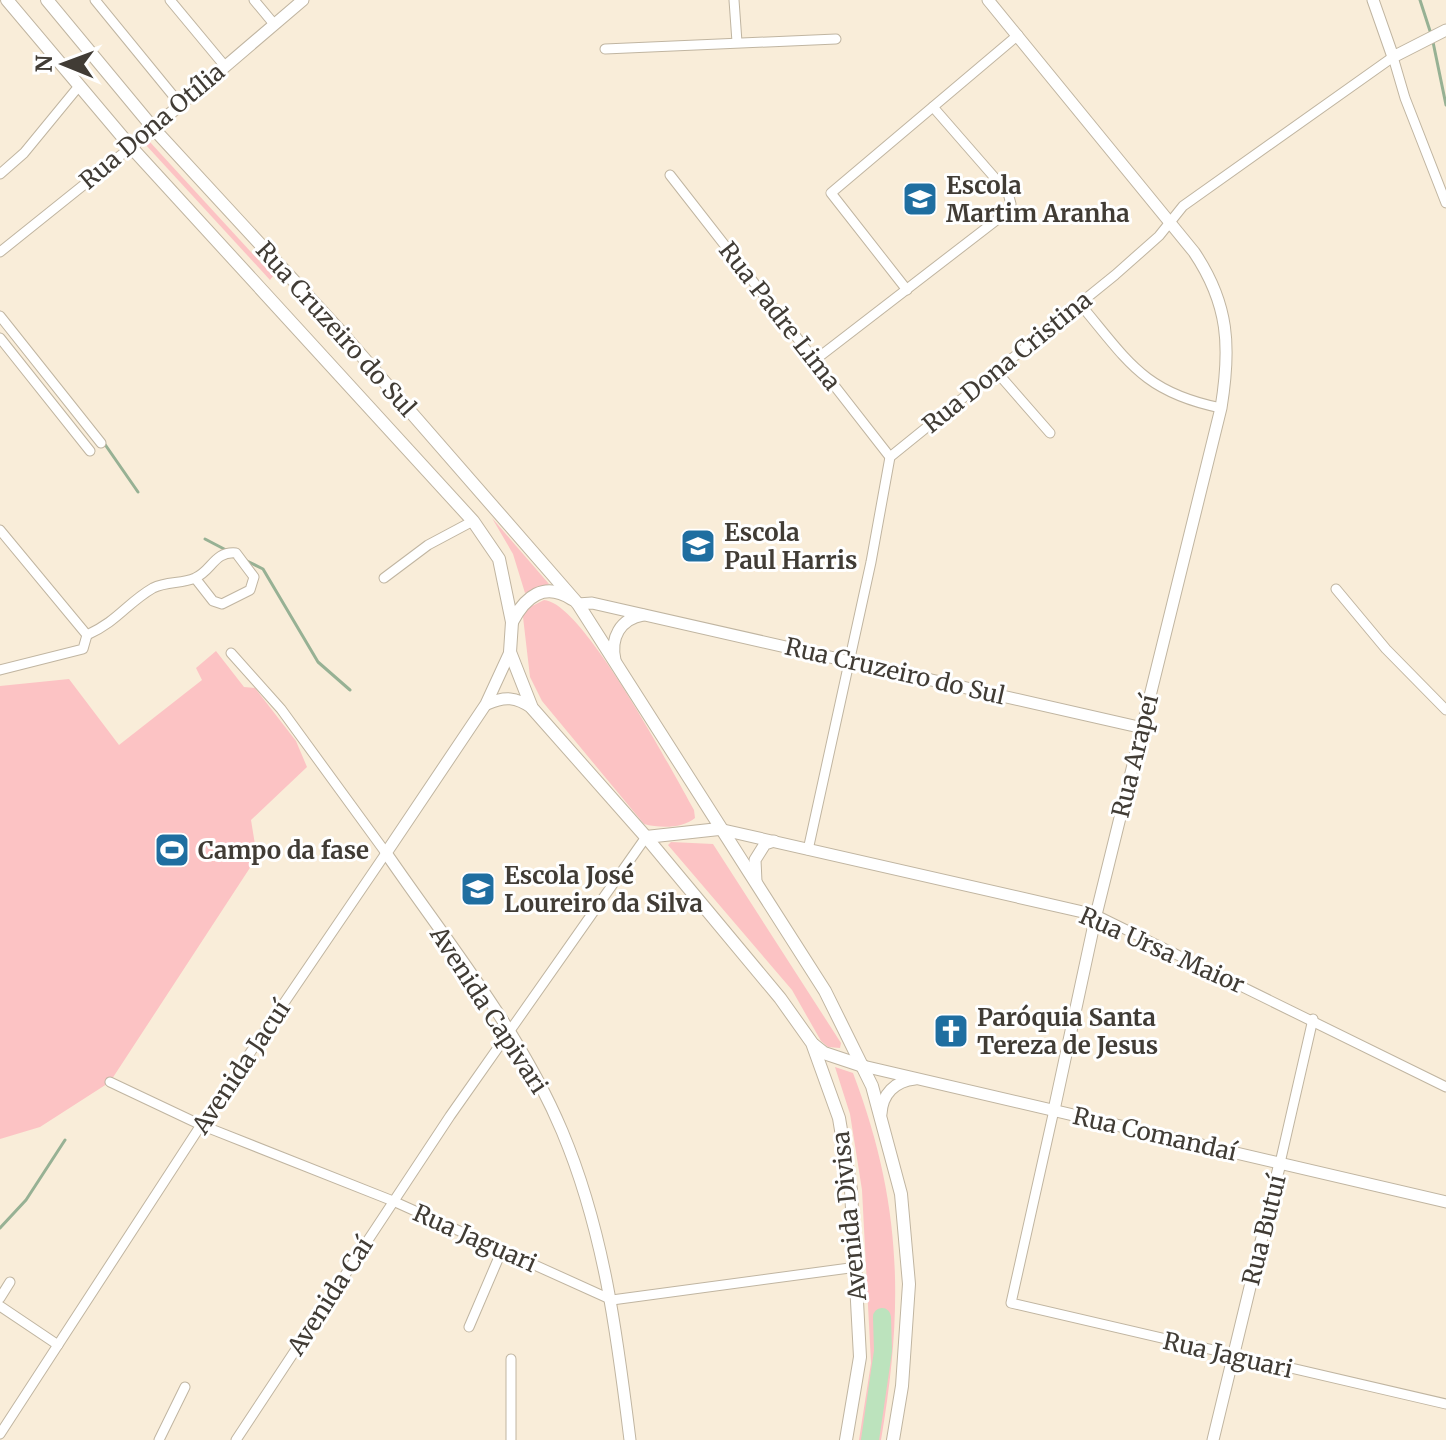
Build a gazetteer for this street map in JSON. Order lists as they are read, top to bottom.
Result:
{
  "streets": {
    "main road": ["Rua Cruzeiro do Sul", "Avenida Divisa"],
    "street": [
      "Rua Dona Otília",
      "Rua Padre Lima",
      "Rua Dona Cristina",
      "Rua Arapeí",
      "Rua Ursa Maior",
      "Avenida Capivari",
      "Avenida Jacuí",
      "Rua Comandaí",
      "Rua Butuí",
      "Rua Jaguari",
      "Avenida Caí"
    ]
  },
  "crossings": [
    ["Rua Dona Otília", "Rua Cruzeiro do Sul"],
    ["Rua Padre Lima", "Rua Dona Cristina"],
    ["Rua Cruzeiro do Sul", "Rua Arapeí"],
    ["Rua Cruzeiro do Sul", "Avenida Divisa"],
    ["Rua Dona Cristina", "Rua Arapeí"],
    ["Rua Arapeí", "Rua Ursa Maior"],
    ["Rua Arapeí", "Rua Comandaí"],
    ["Rua Arapeí", "Rua Jaguari"],
    ["Rua Ursa Maior", "Avenida Divisa"],
    ["Rua Ursa Maior", "Rua Butuí"],
    ["Avenida Capivari", "Avenida Jacuí"],
    ["Avenida Capivari", "Rua Jaguari"],
    ["Avenida Capivari", "Avenida Caí"],
    ["Avenida Jacuí", "Avenida Divisa"],
    ["Avenida Jacuí", "Rua Jaguari"],
    ["Rua Comandaí", "Avenida Divisa"],
    ["Rua Comandaí", "Rua Butuí"],
    ["Avenida Divisa", "Avenida Caí"],
    ["Rua Butuí", "Rua Jaguari"],
    ["Rua Jaguari", "Avenida Caí"]
  ],
  "places": {
    "school or university": ["Escola Martim Aranha", "Escola Paul Harris", "Escola José Loureiro da Silva"],
    "sports": ["Campo da fase"],
    "church": ["Paróquia Santa Tereza de Jesus"]
  },
  "north": "left"
}
